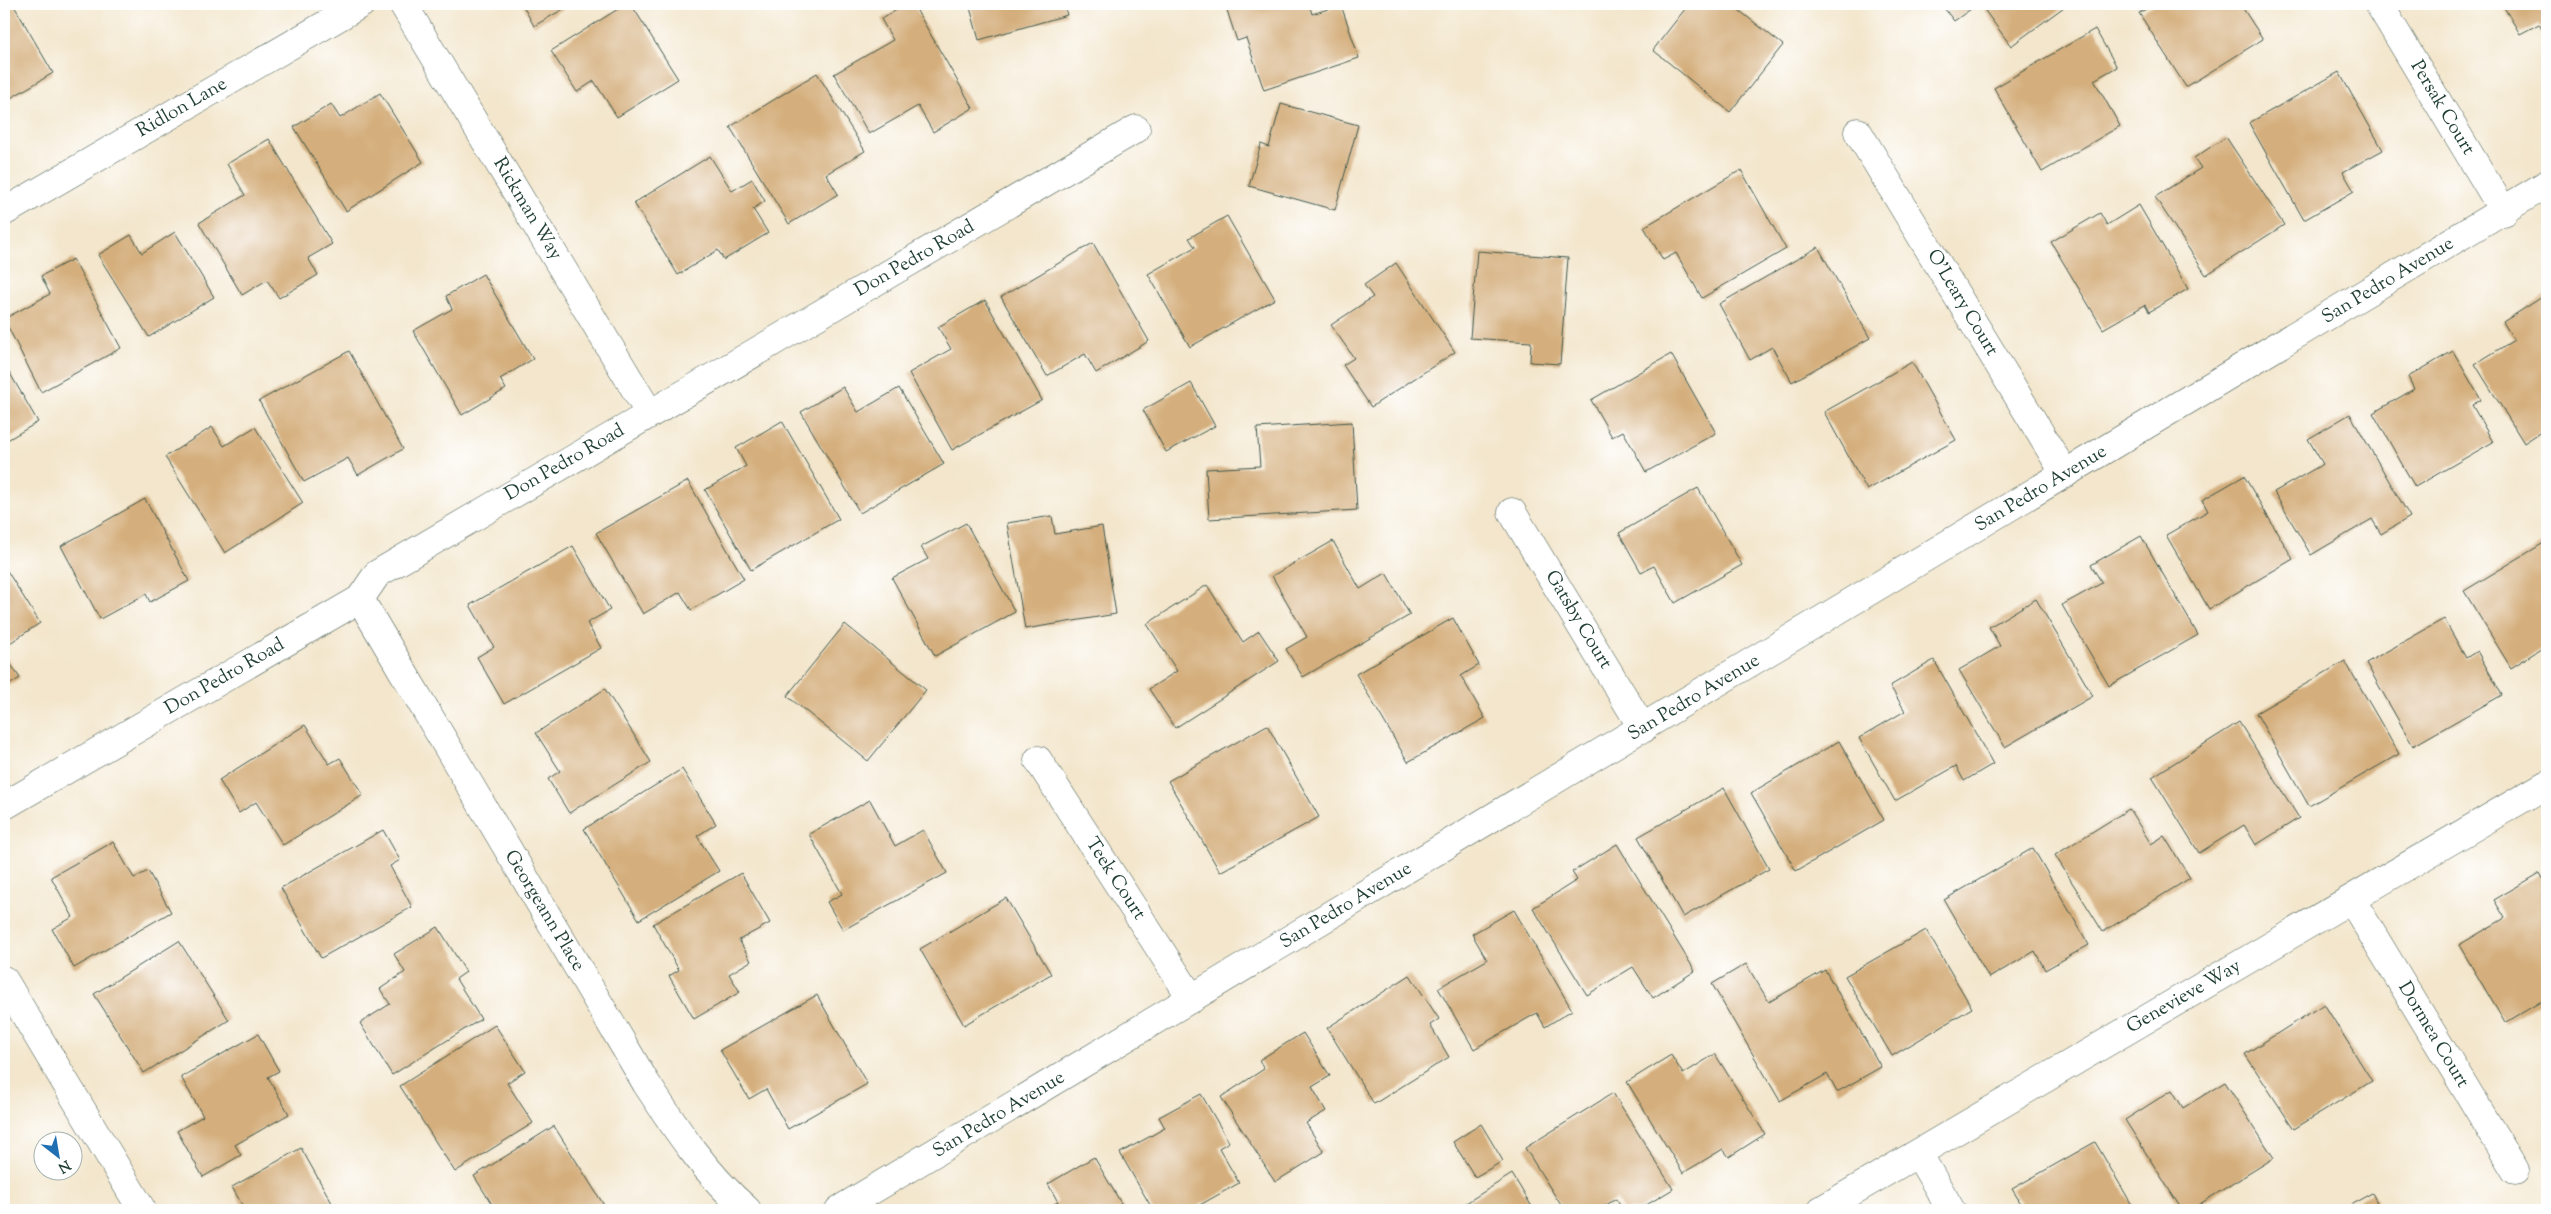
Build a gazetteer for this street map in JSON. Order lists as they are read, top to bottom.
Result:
{
  "streets": {
    "street": [
      "Ridlon Lane",
      "Persak Court",
      "Rickman Way",
      "Don Pedro Road",
      "San Pedro Avenue",
      "O'Leary Court",
      "Gatsby Court",
      "Teek Court",
      "Georgeann Place",
      "Genevieve Way",
      "Dormea Court"
    ]
  },
  "crossings": [
    ["Persak Court", "San Pedro Avenue"],
    ["Rickman Way", "Don Pedro Road"],
    ["Don Pedro Road", "Georgeann Place"],
    ["San Pedro Avenue", "O'Leary Court"],
    ["San Pedro Avenue", "Gatsby Court"],
    ["San Pedro Avenue", "Teek Court"],
    ["Genevieve Way", "Dormea Court"]
  ],
  "north": "bottom right"
}
